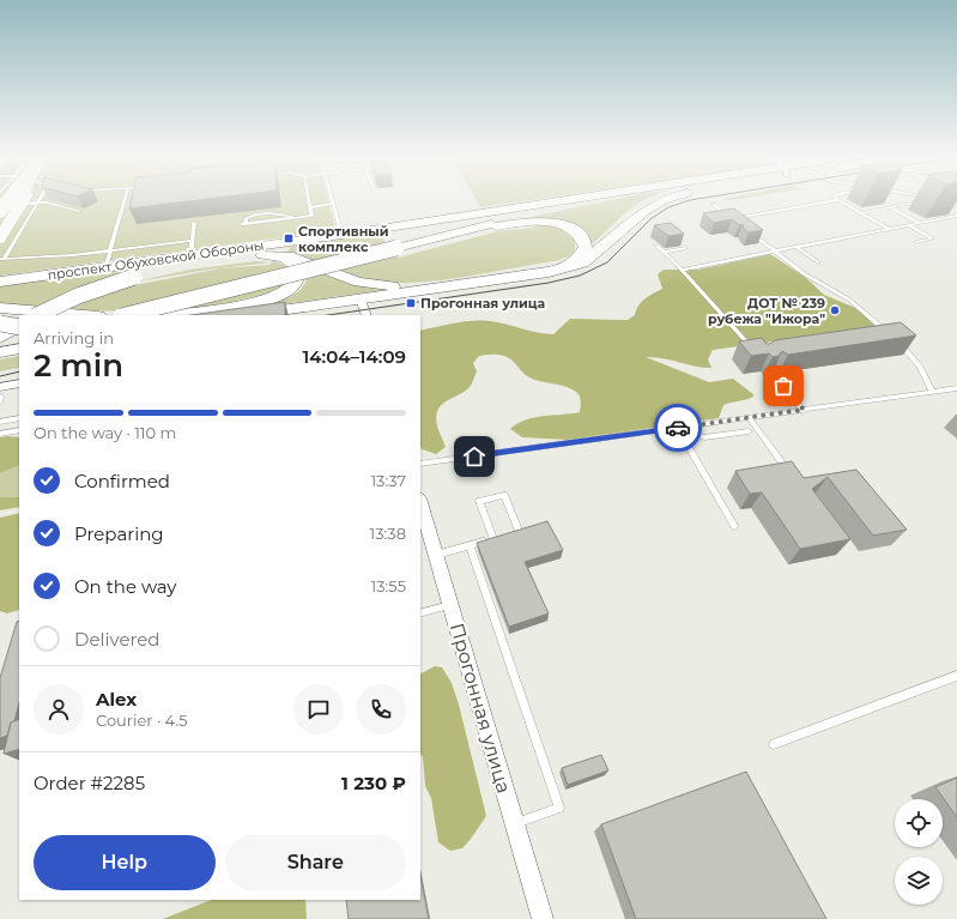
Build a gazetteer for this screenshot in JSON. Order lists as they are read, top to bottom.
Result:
{
  "streets": {
    "main road": ["проспект Обуховской Обороны"],
    "street": ["Прогонная улица"]
  },
  "places": {
    "transit": ["Спортивный комплекс", "Прогонная улица"],
    "other": ["ДОТ № 239 рубежа \"Ижора\""]
  },
  "page": {
    "heading": ["2 min", "Arriving in", "14:04–14:09"],
    "panel": [
      "Alex",
      "Courier · 4.5",
      "Order #2285",
      "1 230 ₽"
    ],
    "bar": "On the way · 110 m",
    "list": [
      ["Confirmed", "13:37"],
      ["Preparing", "13:38"],
      ["On the way", "13:55"],
      "Delivered"
    ],
    "buttons": ["Help", "Share"]
  }
}
